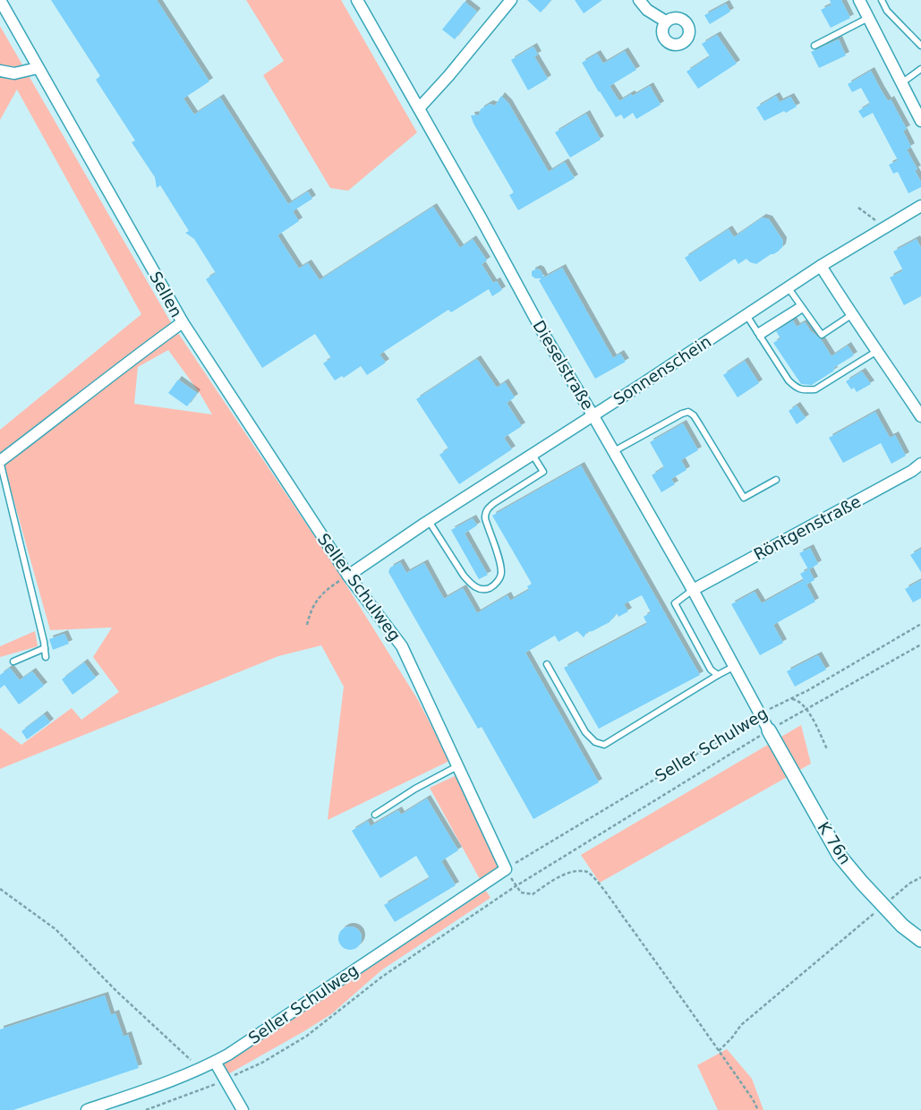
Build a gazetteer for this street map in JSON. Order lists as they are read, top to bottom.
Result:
{
  "streets": {
    "street": [
      "Sellen",
      "Dieselstraße",
      "Sonnenschein",
      "Röntgenstraße",
      "Seller Schulweg",
      "K 76n"
    ]
  },
  "crossings": [
    ["Sellen", "Seller Schulweg"],
    ["Dieselstraße", "Sonnenschein"],
    ["Dieselstraße", "Röntgenstraße"],
    ["Dieselstraße", "Seller Schulweg"],
    ["Dieselstraße", "K 76n"],
    ["Sonnenschein", "Seller Schulweg"]
  ]
}
